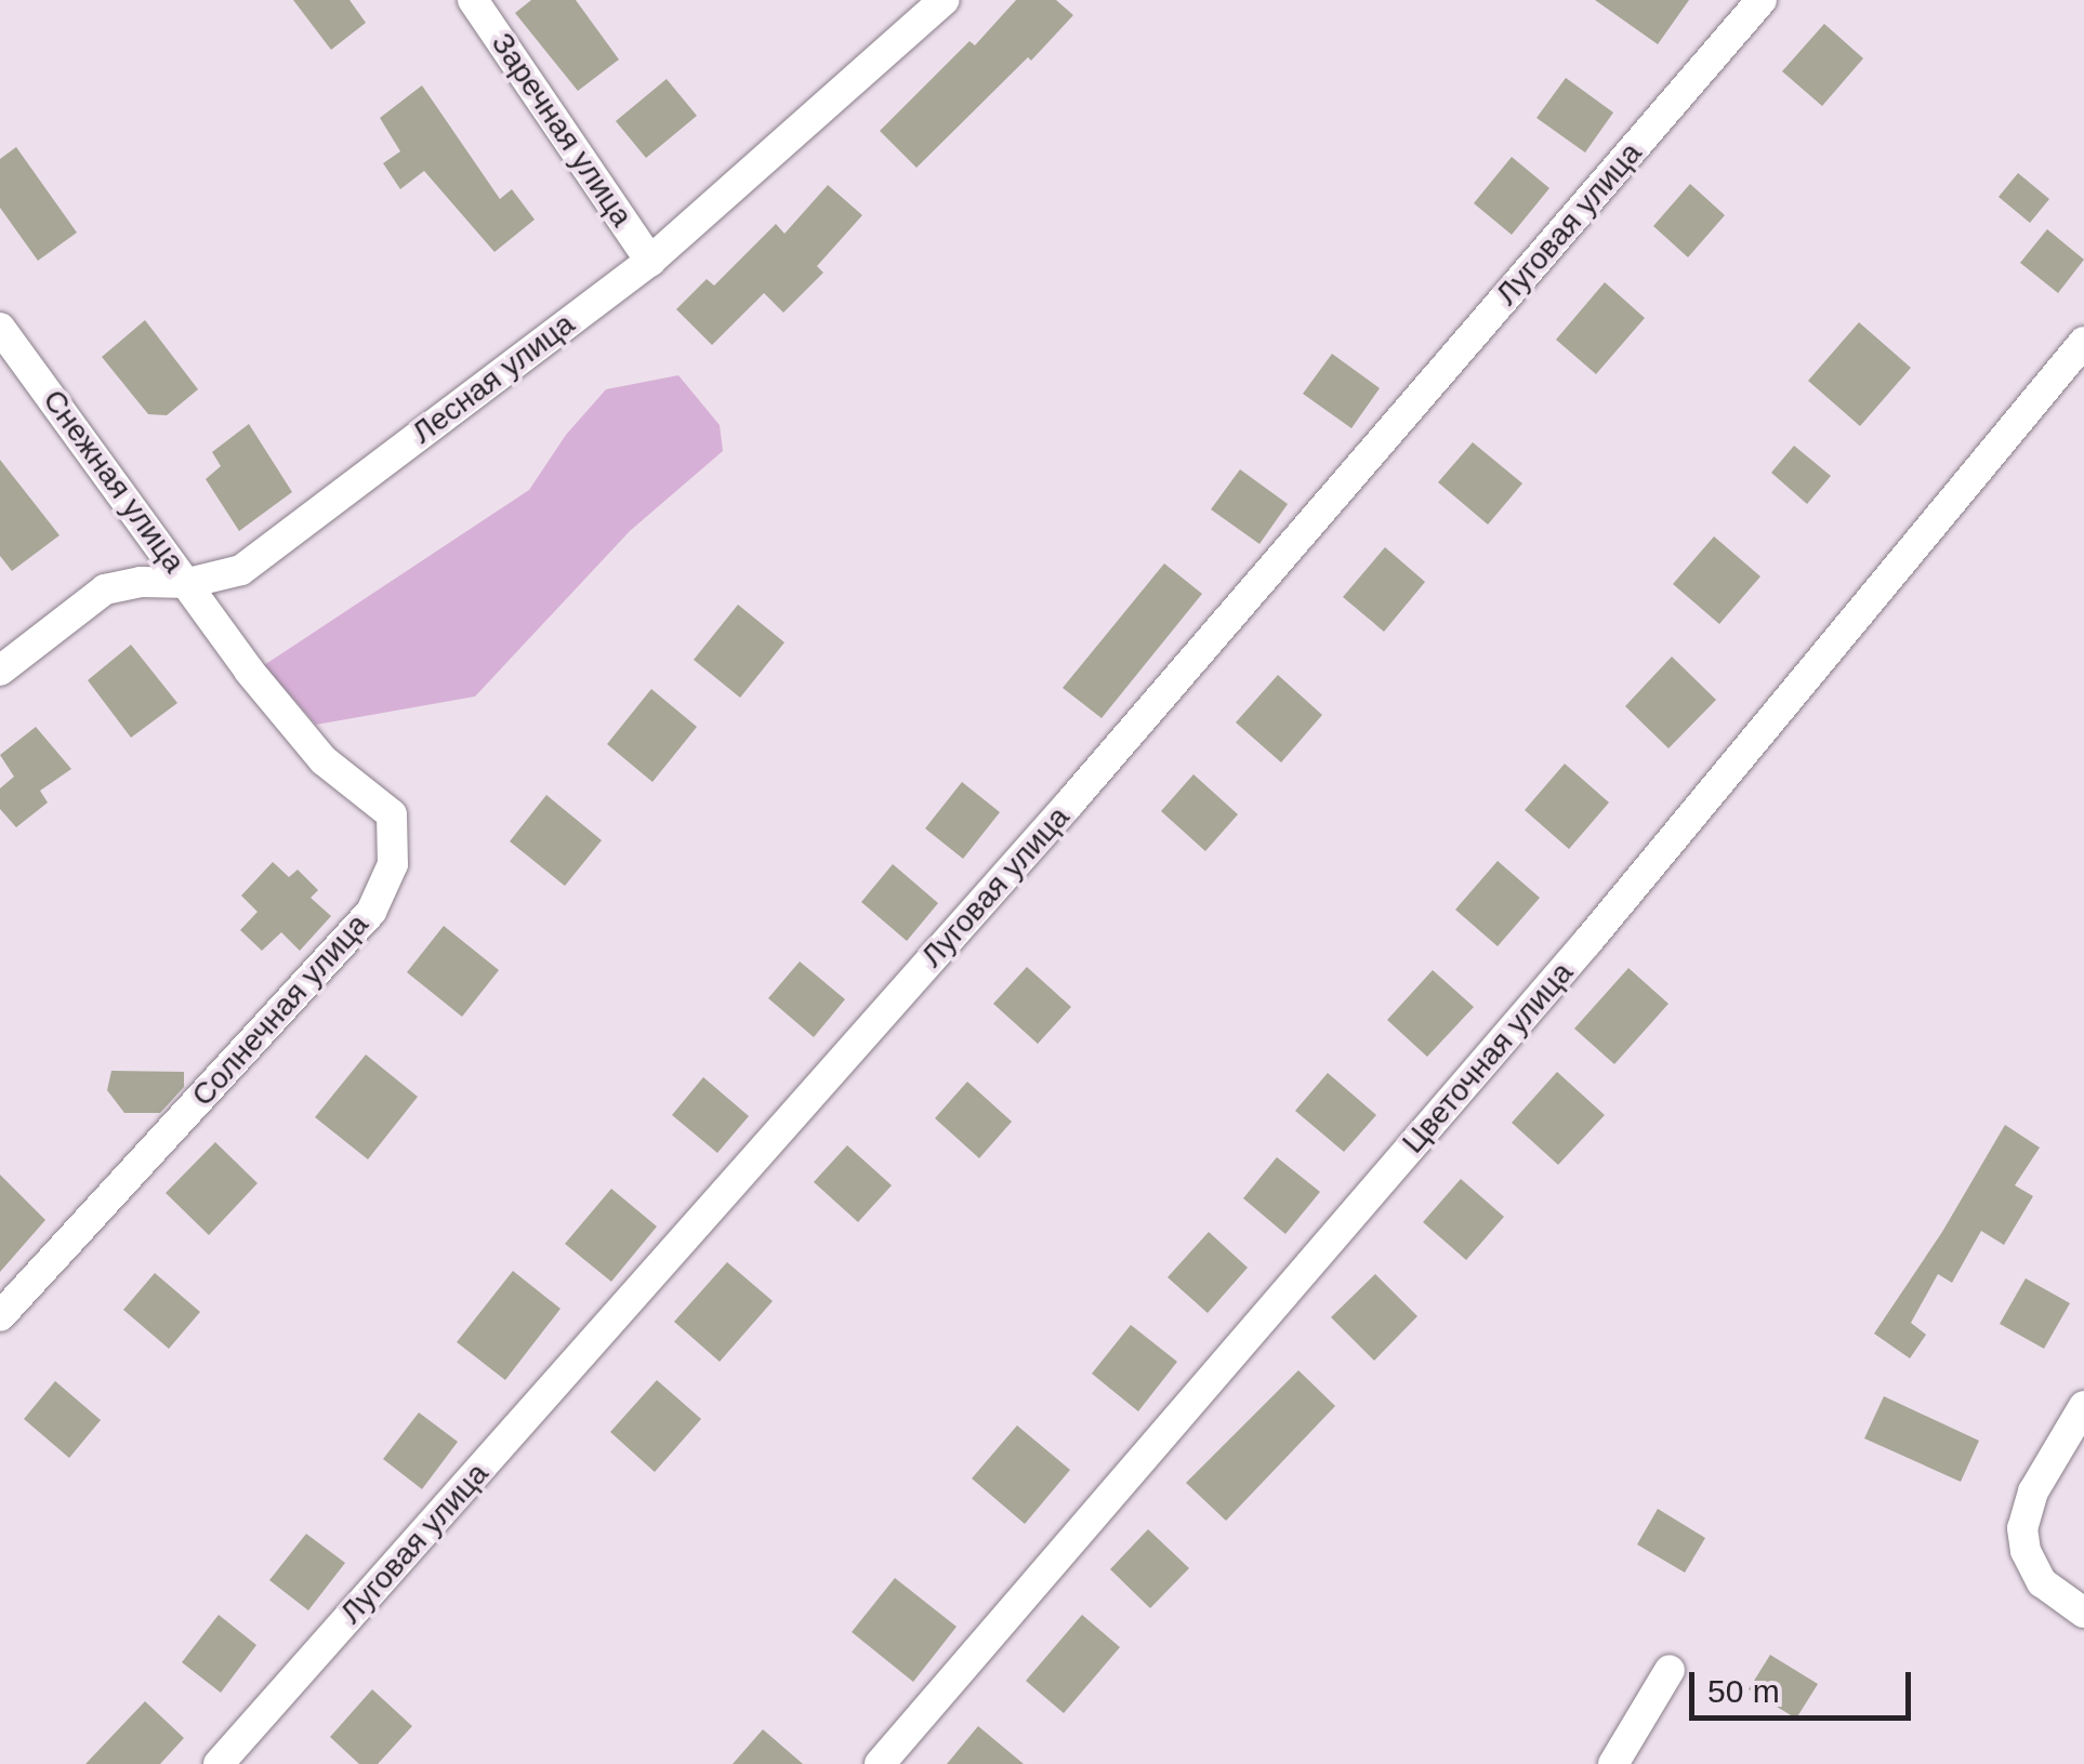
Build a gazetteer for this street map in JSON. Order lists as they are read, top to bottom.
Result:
{
  "streets": {
    "street": [
      "Заречная улица",
      "Луговая улица",
      "Лесная улица",
      "Снежная улица",
      "Солнечная улица",
      "Цветочная улица"
    ]
  },
  "crossings": [
    ["Заречная улица", "Лесная улица"],
    ["Лесная улица", "Снежная улица"],
    ["Лесная улица", "Солнечная улица"],
    ["Снежная улица", "Солнечная улица"]
  ],
  "scale_bar": "50 m"
}
